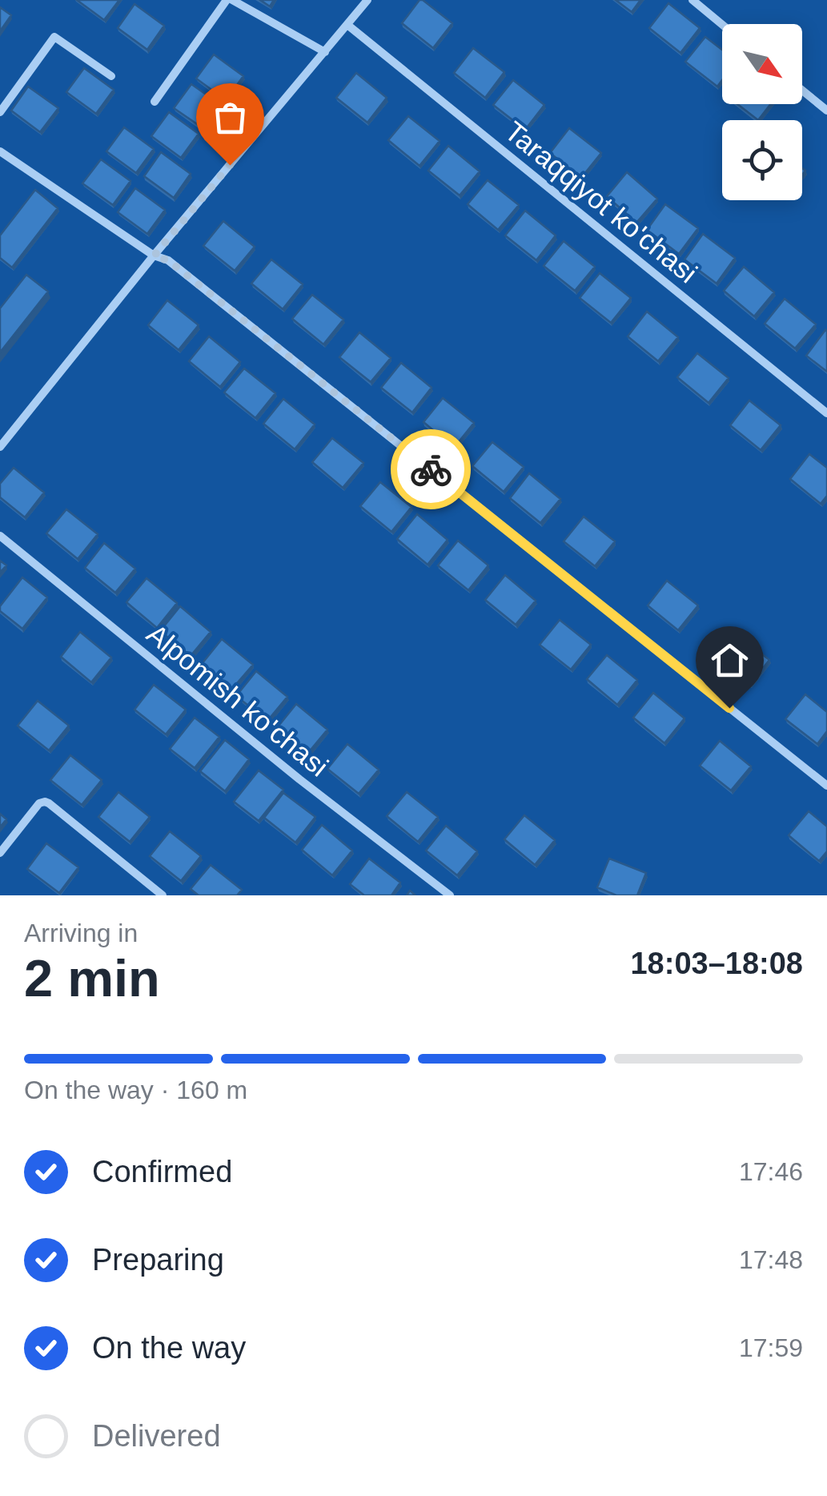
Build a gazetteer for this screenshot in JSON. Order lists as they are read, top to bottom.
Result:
{
  "streets": {
    "street": ["Taraqqiyot ko'chasi", "Alpomish ko'chasi"]
  },
  "north": "bottom right",
  "page": {
    "heading": ["2 min", "Arriving in", "18:03–18:08"],
    "bar": "On the way · 160 m",
    "list": [
      ["Confirmed", "17:46"],
      ["Preparing", "17:48"],
      ["On the way", "17:59"],
      "Delivered"
    ]
  }
}
